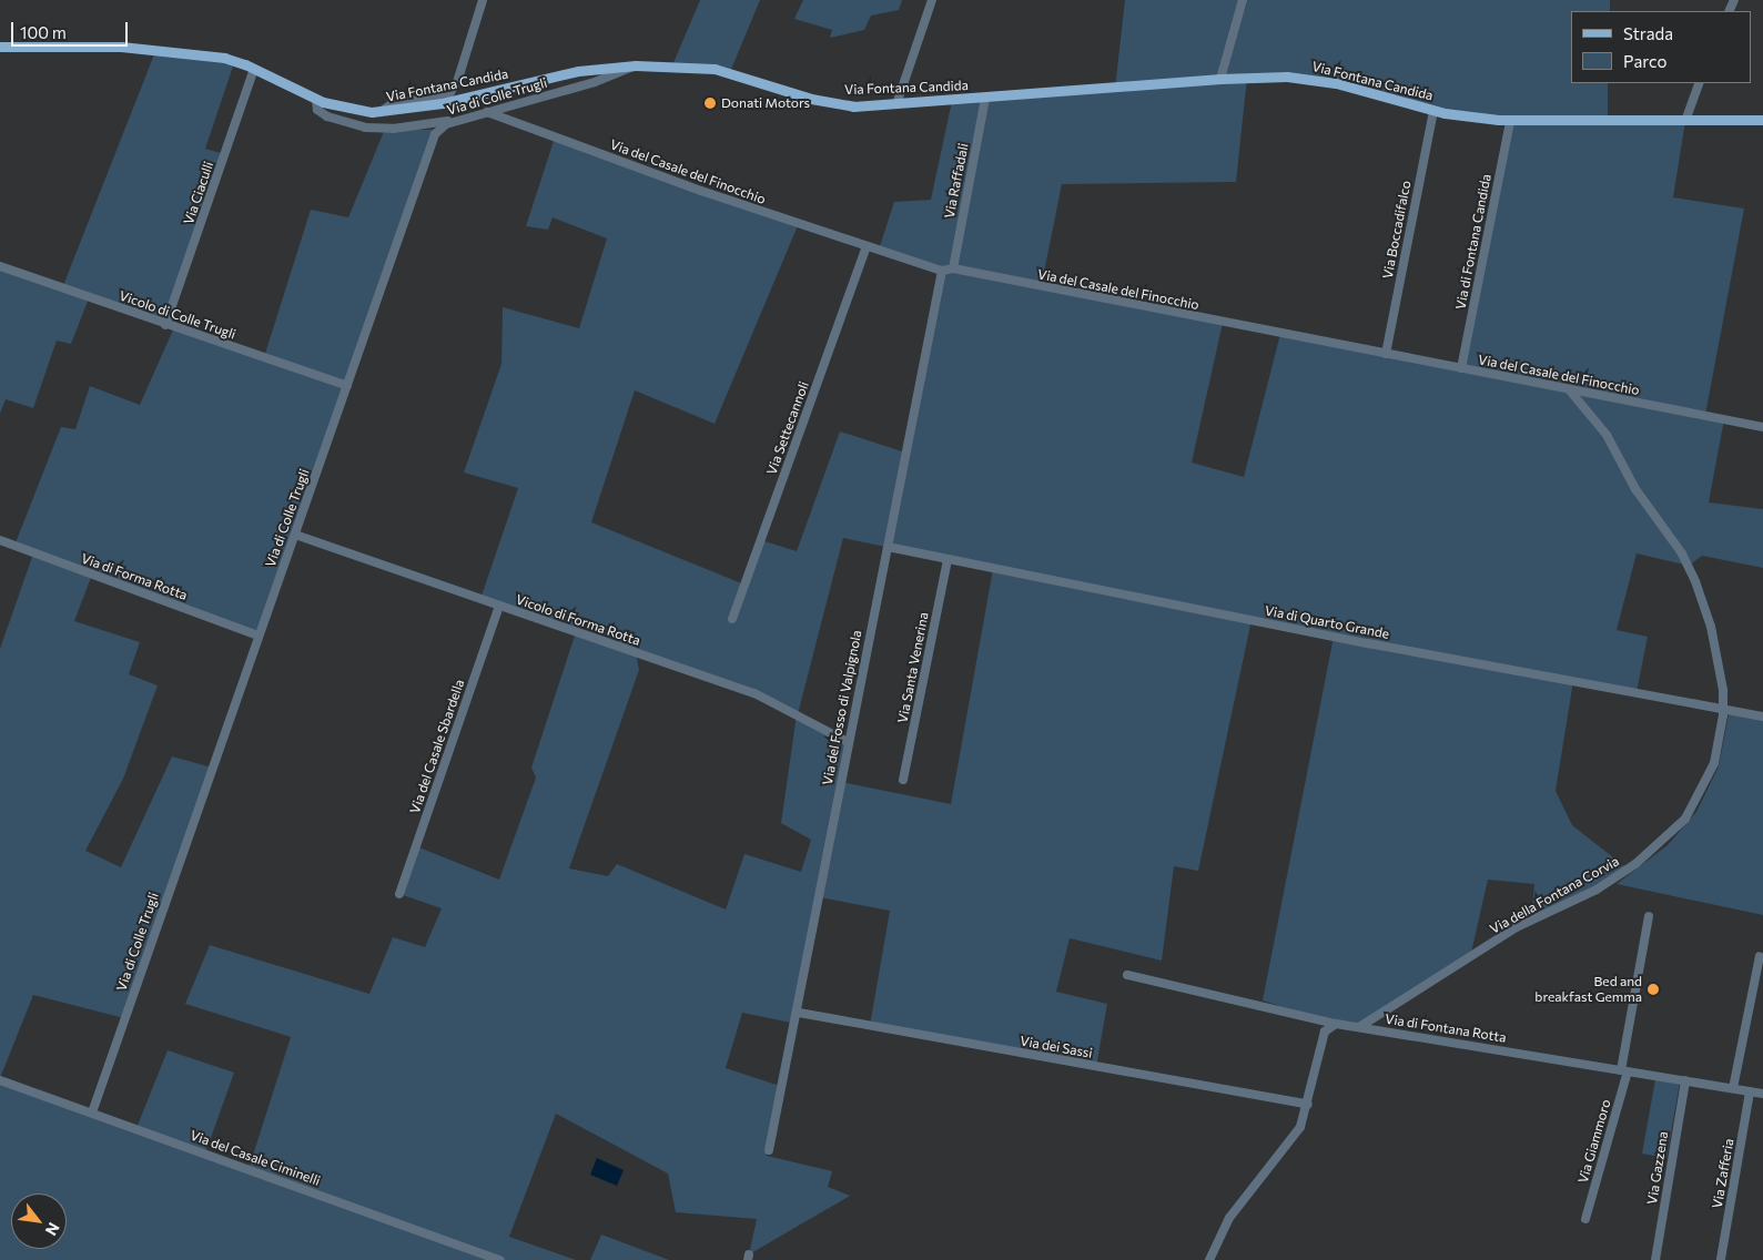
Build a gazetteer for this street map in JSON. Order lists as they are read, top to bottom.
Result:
{
  "streets": {
    "main road": ["Via Fontana Candida"],
    "street": [
      "Via di Colle Trugli",
      "Via del Casale del Finocchio",
      "Via Raffadali",
      "Via Ciaculli",
      "Via Boccadifalco",
      "Via di Fontana Candida",
      "Vicolo di Colle Trugli",
      "Via Settecannoli",
      "Via di Forma Rotta",
      "Vicolo di Forma Rotta",
      "Via di Quarto Grande",
      "Via Santa Venerina",
      "Via del Fosso di Valpignola",
      "Via del Casale Sbardella",
      "Via della Fontana Corvia",
      "Via di Fontana Rotta",
      "Via dei Sassi",
      "Via Giammoro",
      "Via del Casale Ciminelli",
      "Via Gazzena",
      "Via Zafferia"
    ]
  },
  "crossings": [
    ["Via Fontana Candida", "Via di Colle Trugli"],
    ["Via Fontana Candida", "Via Raffadali"],
    ["Via Fontana Candida", "Via Ciaculli"],
    ["Via Fontana Candida", "Via Boccadifalco"],
    ["Via Fontana Candida", "Via di Fontana Candida"],
    ["Via di Colle Trugli", "Via del Casale del Finocchio"],
    ["Via di Colle Trugli", "Vicolo di Colle Trugli"],
    ["Via di Colle Trugli", "Via di Forma Rotta"],
    ["Via di Colle Trugli", "Vicolo di Forma Rotta"],
    ["Via di Colle Trugli", "Via del Casale Ciminelli"],
    ["Via del Casale del Finocchio", "Via Raffadali"],
    ["Via del Casale del Finocchio", "Via Boccadifalco"],
    ["Via del Casale del Finocchio", "Via di Fontana Candida"],
    ["Via del Casale del Finocchio", "Via Settecannoli"],
    ["Via del Casale del Finocchio", "Via del Fosso di Valpignola"],
    ["Via del Casale del Finocchio", "Via della Fontana Corvia"],
    ["Via Ciaculli", "Vicolo di Colle Trugli"],
    ["Vicolo di Forma Rotta", "Via del Fosso di Valpignola"],
    ["Vicolo di Forma Rotta", "Via del Casale Sbardella"],
    ["Via di Quarto Grande", "Via Santa Venerina"],
    ["Via di Quarto Grande", "Via del Fosso di Valpignola"],
    ["Via di Quarto Grande", "Via della Fontana Corvia"],
    ["Via del Fosso di Valpignola", "Via dei Sassi"],
    ["Via della Fontana Corvia", "Via di Fontana Rotta"],
    ["Via di Fontana Rotta", "Via Giammoro"],
    ["Via di Fontana Rotta", "Via Gazzena"],
    ["Via di Fontana Rotta", "Via Zafferia"]
  ],
  "places": ["Donati Motors", "Bed and breakfast Gemma"],
  "legend": ["Strada", "Parco"],
  "scale_bar": "100 m",
  "north": "bottom right"
}
